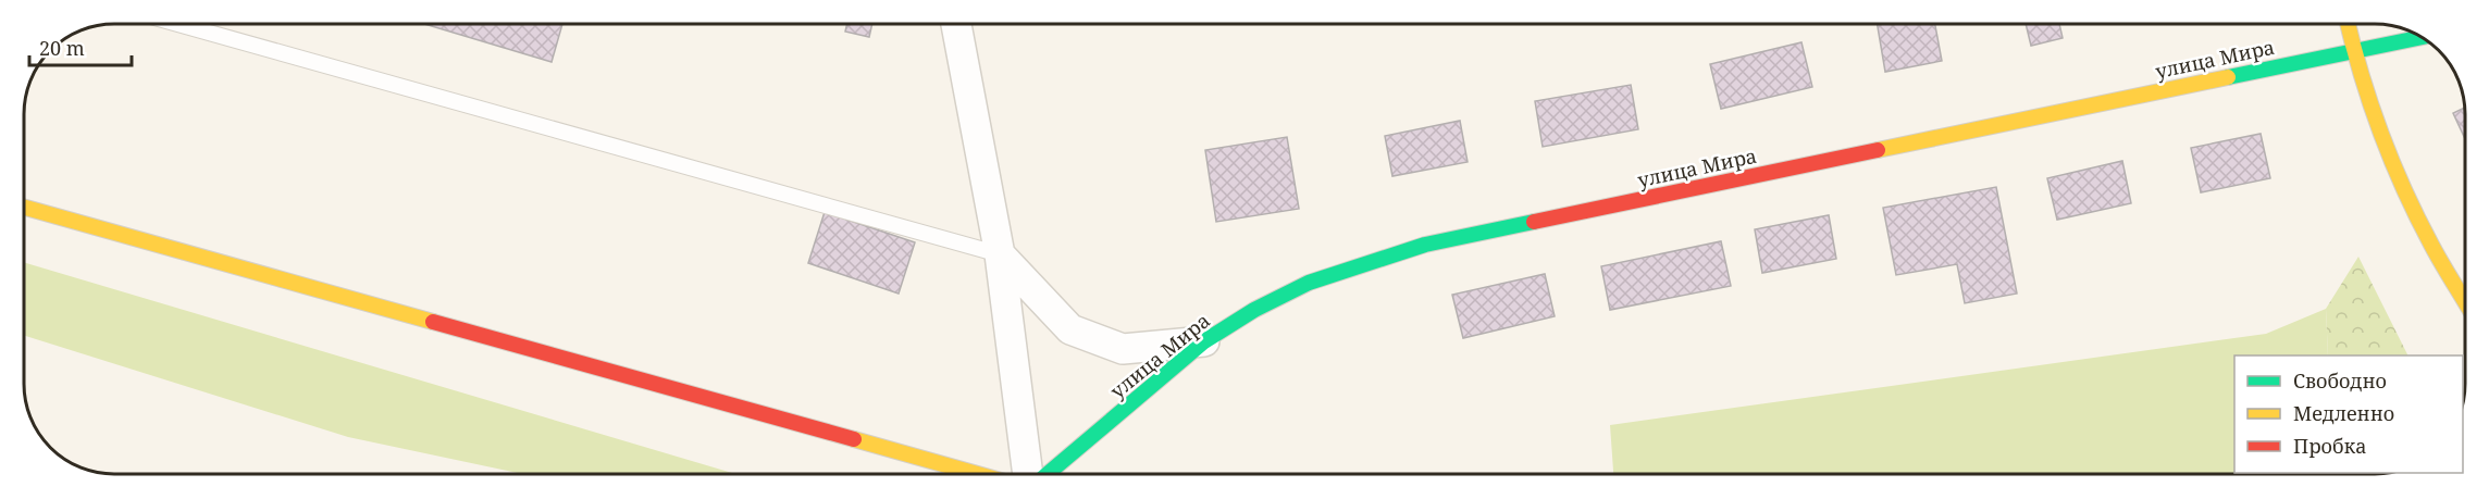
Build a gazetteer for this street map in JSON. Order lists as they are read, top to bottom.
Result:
{
  "streets": {
    "street": ["улица Мира"]
  },
  "legend": ["Свободно", "Медленно", "Пробка"],
  "scale_bar": "20 m"
}
